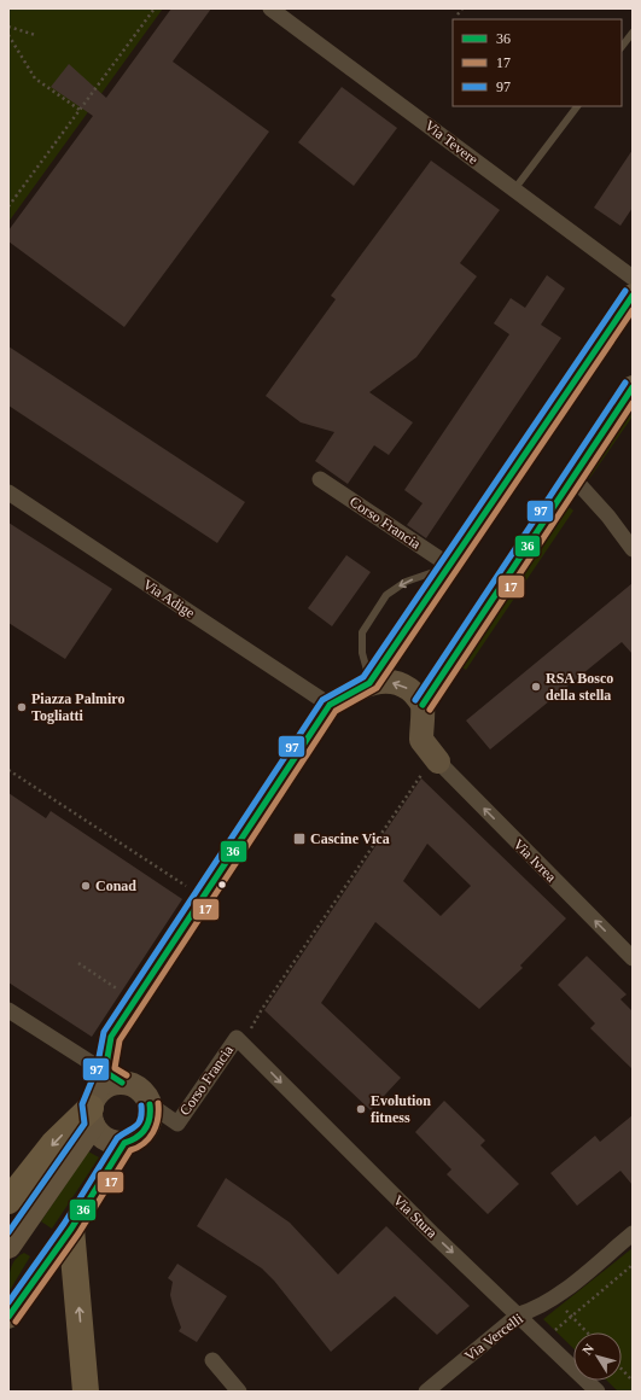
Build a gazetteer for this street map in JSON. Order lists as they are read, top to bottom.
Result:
{
  "streets": {
    "street": [
      "Via Tevere",
      "Corso Francia",
      "Via Adige",
      "Via Ivrea",
      "Via Stura",
      "Via Vercelli"
    ]
  },
  "crossings": [
    ["Corso Francia", "Via Stura"],
    ["Via Stura", "Via Vercelli"]
  ],
  "one_way": ["Via Ivrea", "Via Stura"],
  "places": {
    "other": [
      "RSA Bosco della stella",
      "Piazza Palmiro Togliatti",
      "Conad",
      "Evolution fitness"
    ],
    "transit": ["Cascine Vica"]
  },
  "lines": ["transit line 97", "transit line 36", "transit line 17"],
  "legend": ["36", "17", "97"],
  "north": "top left"
}
